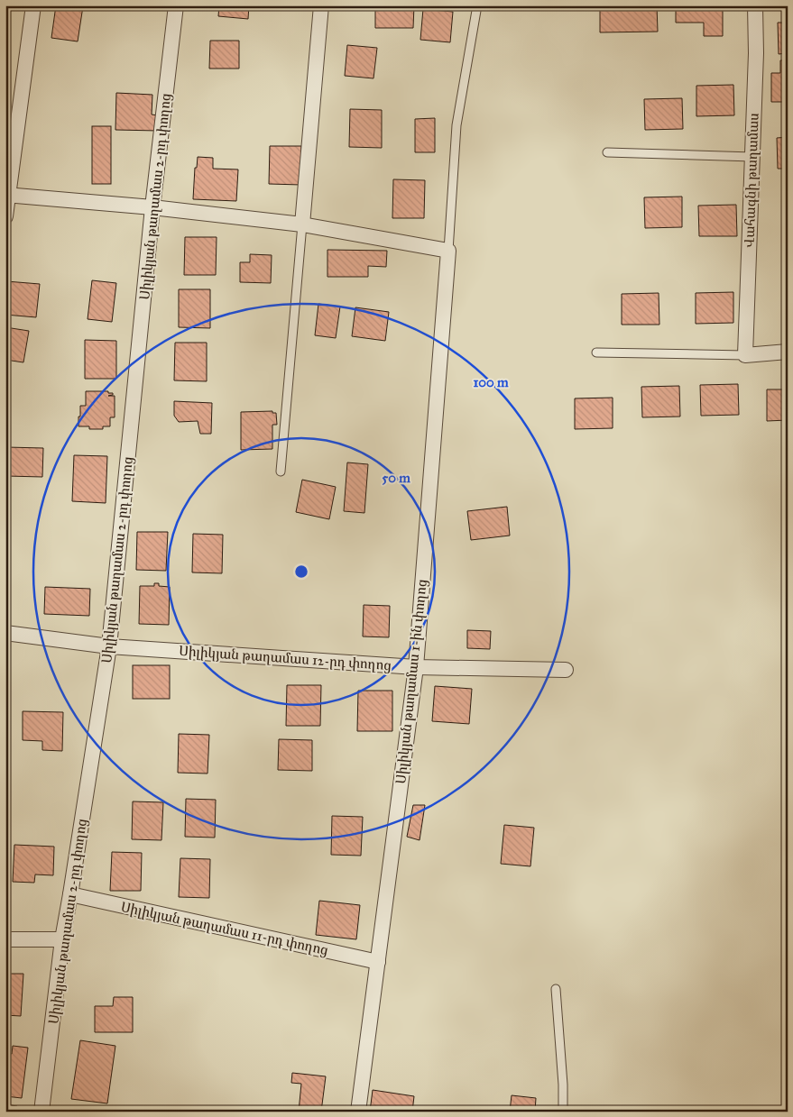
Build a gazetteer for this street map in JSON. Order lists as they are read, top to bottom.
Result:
{
  "streets": {
    "street": [
      "Վահագնի թաղամաս",
      "Սիլիկյան թաղամաս 2-րդ փողոց",
      "Սիլիկյան թաղամաս 12-րդ փողոց",
      "Սիլիկյան թաղամաս 1-ին փողոց",
      "Սիլիկյան թաղամաս 11-րդ փողոց"
    ]
  },
  "crossings": [
    ["Սիլիկյան թաղամաս 2-րդ փողոց", "Սիլիկյան թաղամաս 12-րդ փողոց"],
    ["Սիլիկյան թաղամաս 2-րդ փողոց", "Սիլիկյան թաղամաս 11-րդ փողոց"],
    ["Սիլիկյան թաղամաս 12-րդ փողոց", "Սիլիկյան թաղամաս 1-ին փողոց"],
    ["Սիլիկյան թաղամաս 1-ին փողոց", "Սիլիկյան թաղամաս 11-րդ փողոց"]
  ],
  "rings": ["100 m", "50 m"]
}
